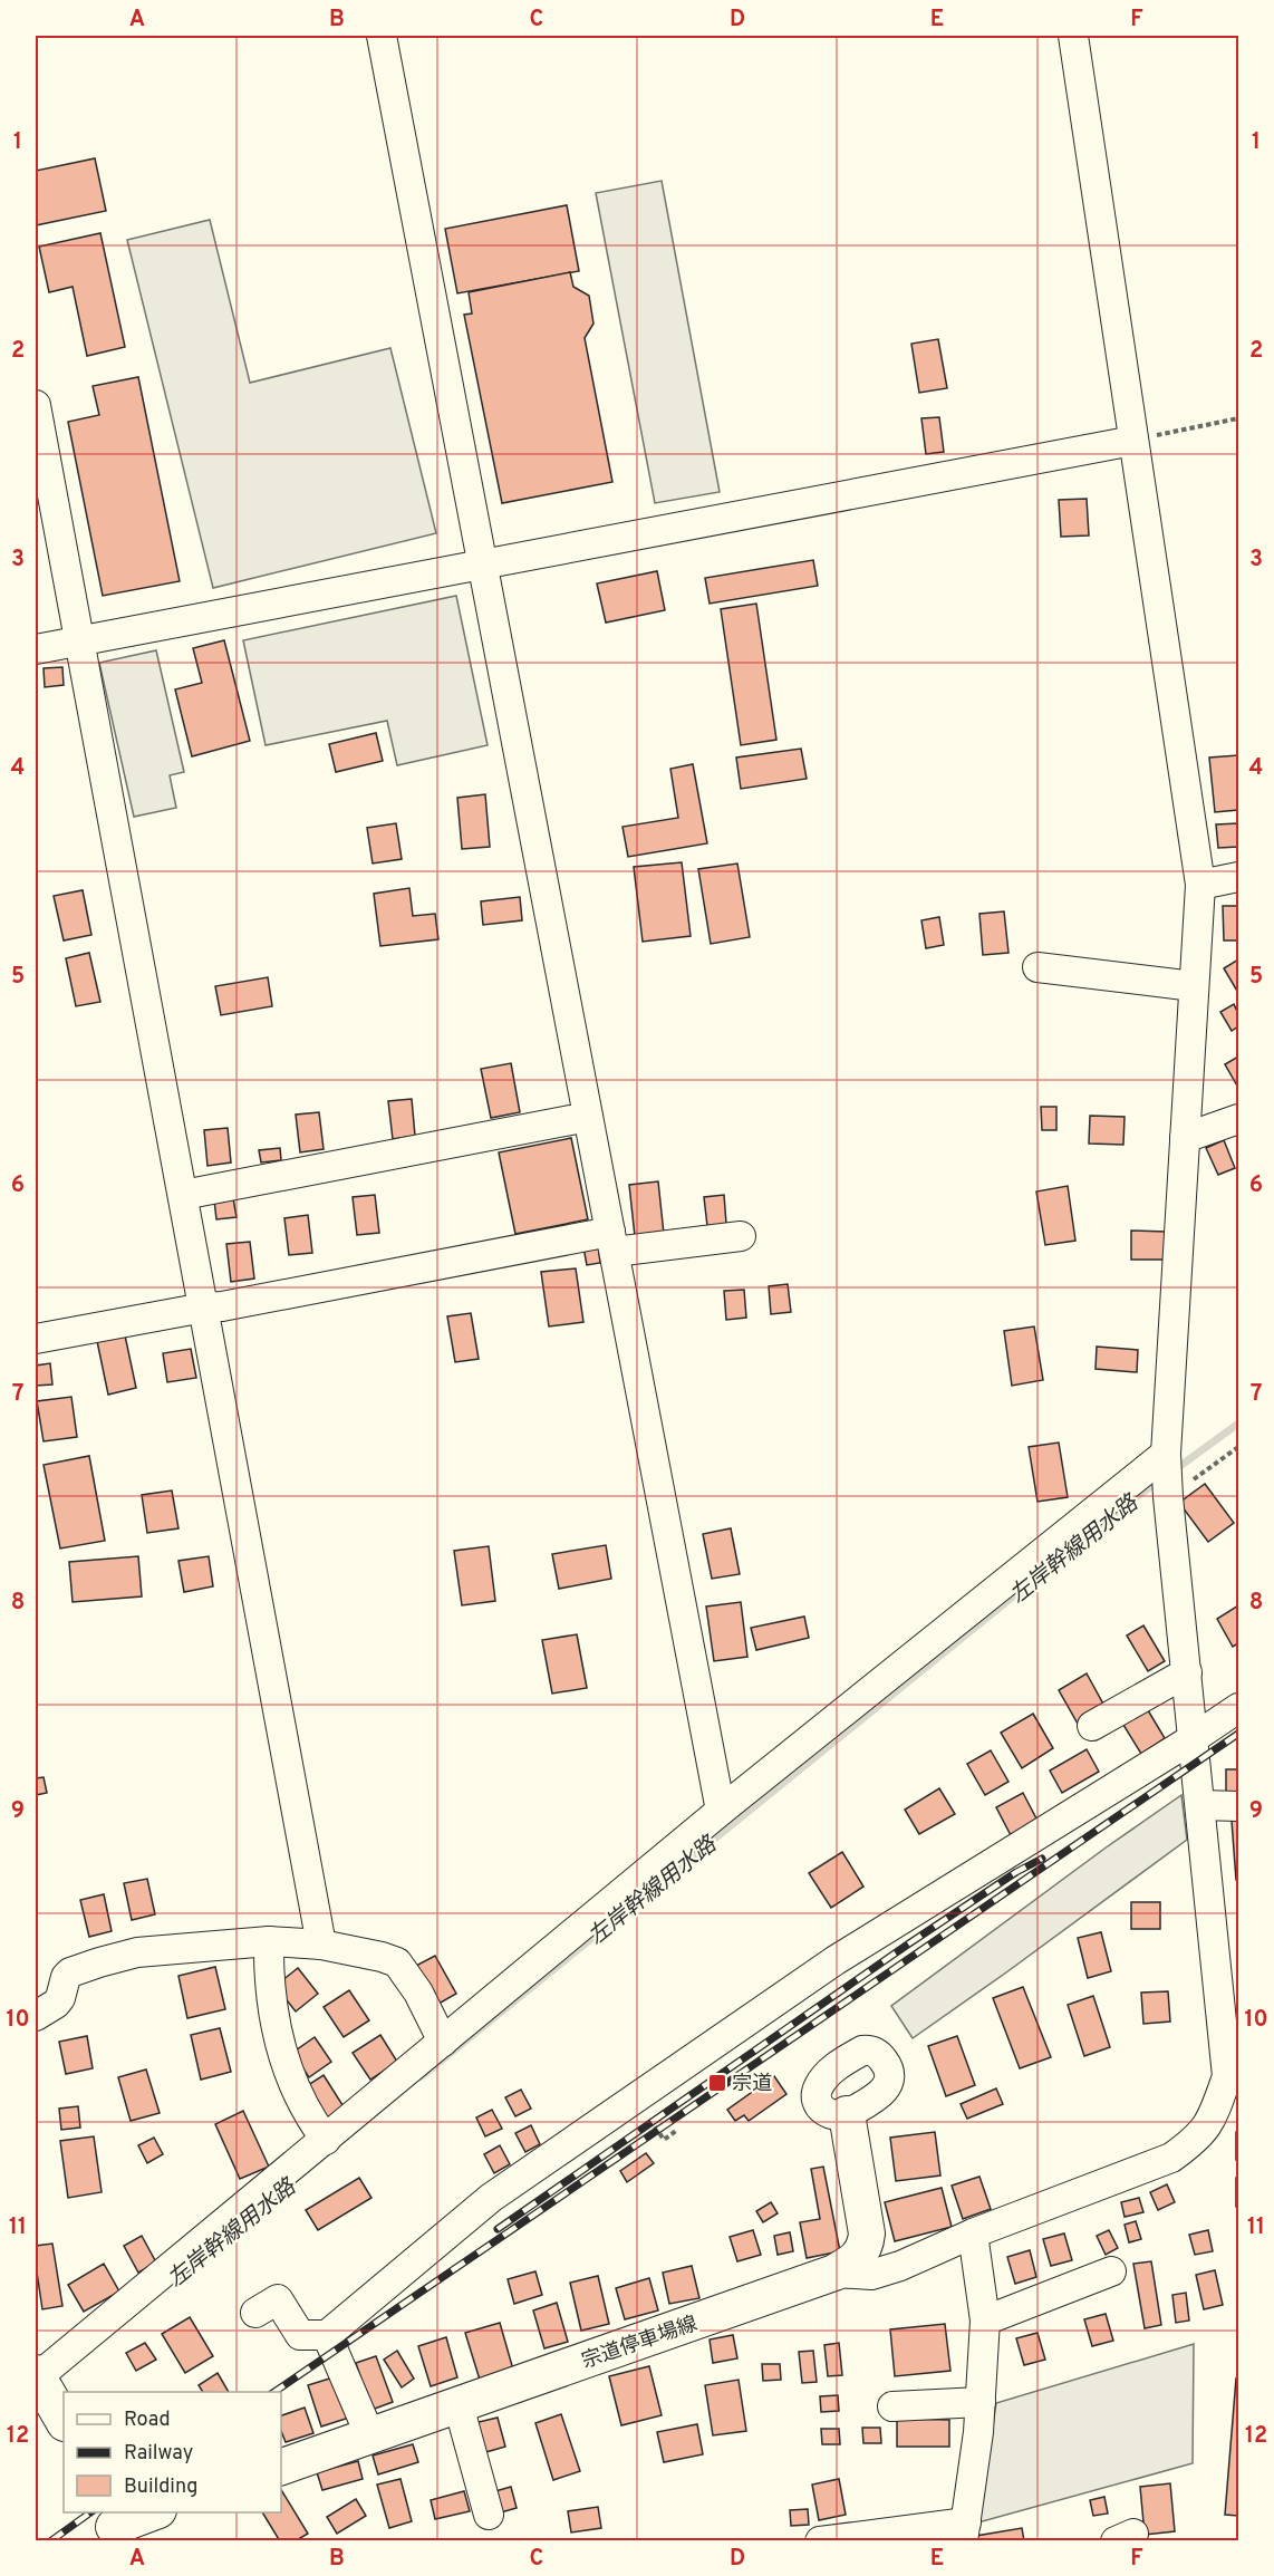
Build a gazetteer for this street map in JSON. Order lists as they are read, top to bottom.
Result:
{
  "streets": {
    "main road": ["宗道停車場線"]
  },
  "water": ["左岸幹線用水路"],
  "places": {
    "transit": ["宗道"]
  },
  "legend": ["Road", "Railway", "Building"],
  "grid": {
    "columns": [
      "A",
      "B",
      "C",
      "D",
      "E",
      "F"
    ],
    "rows": [
      "1",
      "2",
      "3",
      "4",
      "5",
      "6",
      "7",
      "8",
      "9",
      "10",
      "11",
      "12"
    ]
  }
}
